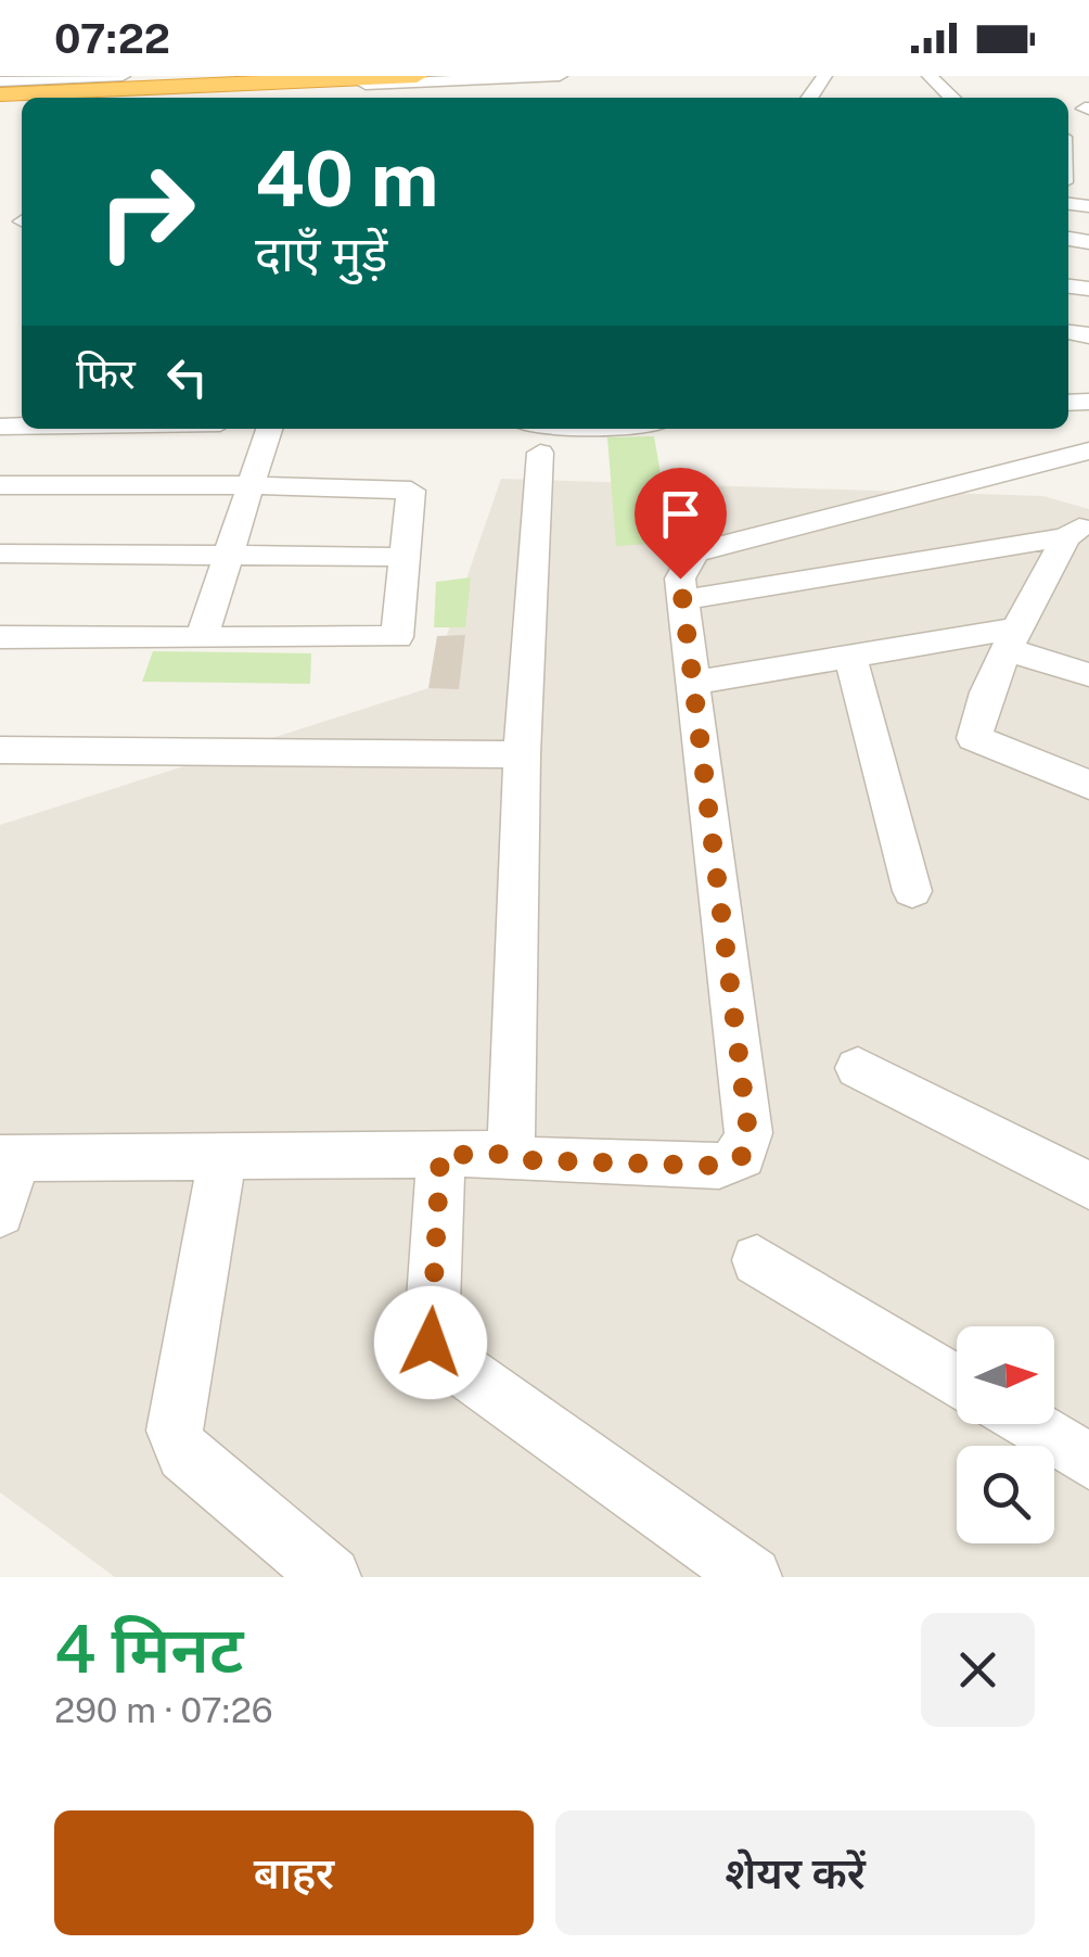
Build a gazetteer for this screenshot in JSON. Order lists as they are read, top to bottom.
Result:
{
  "north": "right",
  "page": {
    "status": "07:22",
    "turn": ["40 m", "दाएँ मुड़ें"],
    "then": "फिर",
    "heading": ["4 मिनट", "290 m · 07:26"],
    "buttons": ["बाहर", "शेयर करें"]
  }
}
